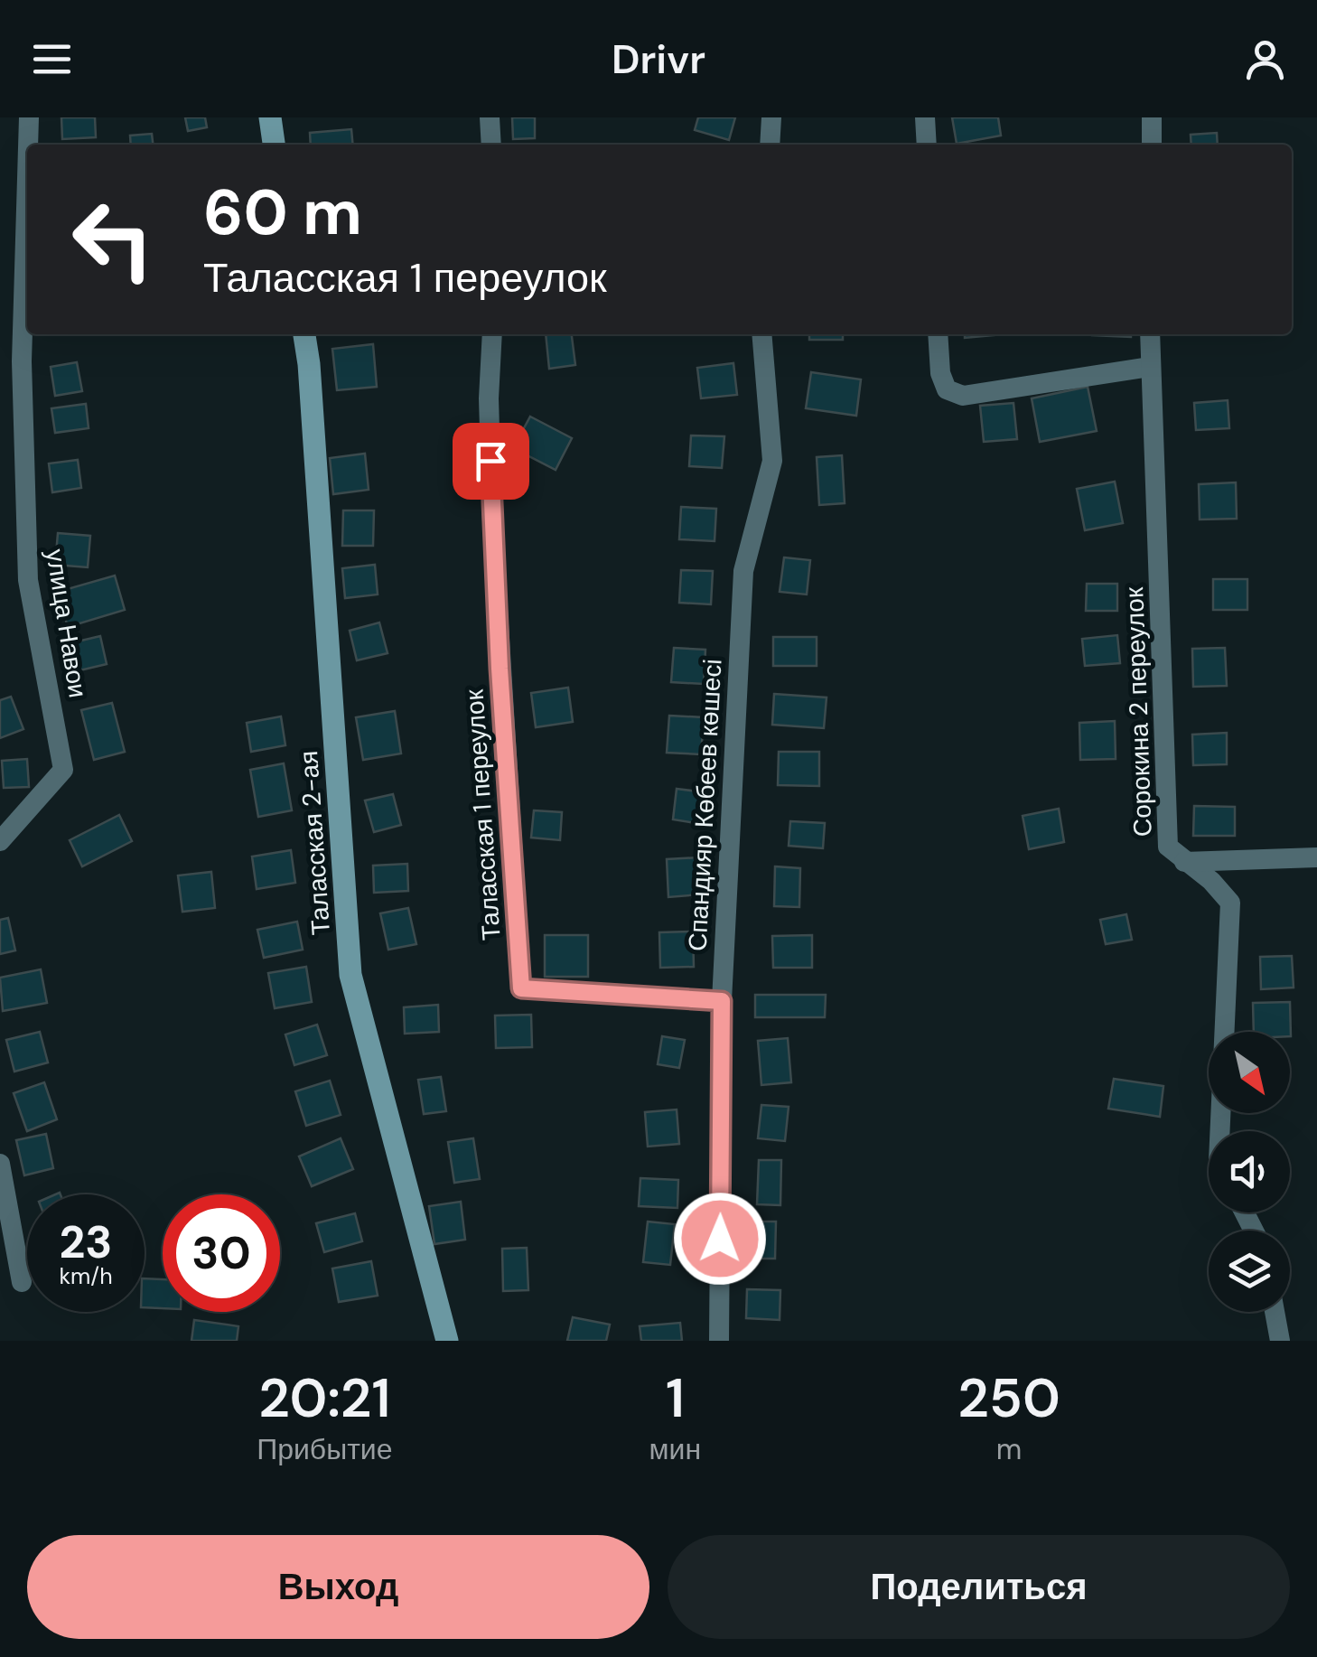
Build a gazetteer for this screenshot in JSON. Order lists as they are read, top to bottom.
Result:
{
  "streets": {
    "street": [
      "улица Навои",
      "Сорокина 2 переулок",
      "Спандияр Көбеев көшесі",
      "Таласская 1 переулок",
      "Таласская 2-ая"
    ]
  },
  "crossings": [
    ["Спандияр Көбеев көшесі", "Таласская 1 переулок"]
  ],
  "north": "bottom right",
  "page": {
    "header": "Drivr",
    "turn": ["60 m", "Таласская 1 переулок"],
    "speed": "23 km/h",
    "limit": "30",
    "eta": [
      "20:21",
      "Прибытие",
      "1",
      "мин",
      "250",
      "m"
    ],
    "buttons": ["Выход", "Поделиться"]
  }
}
